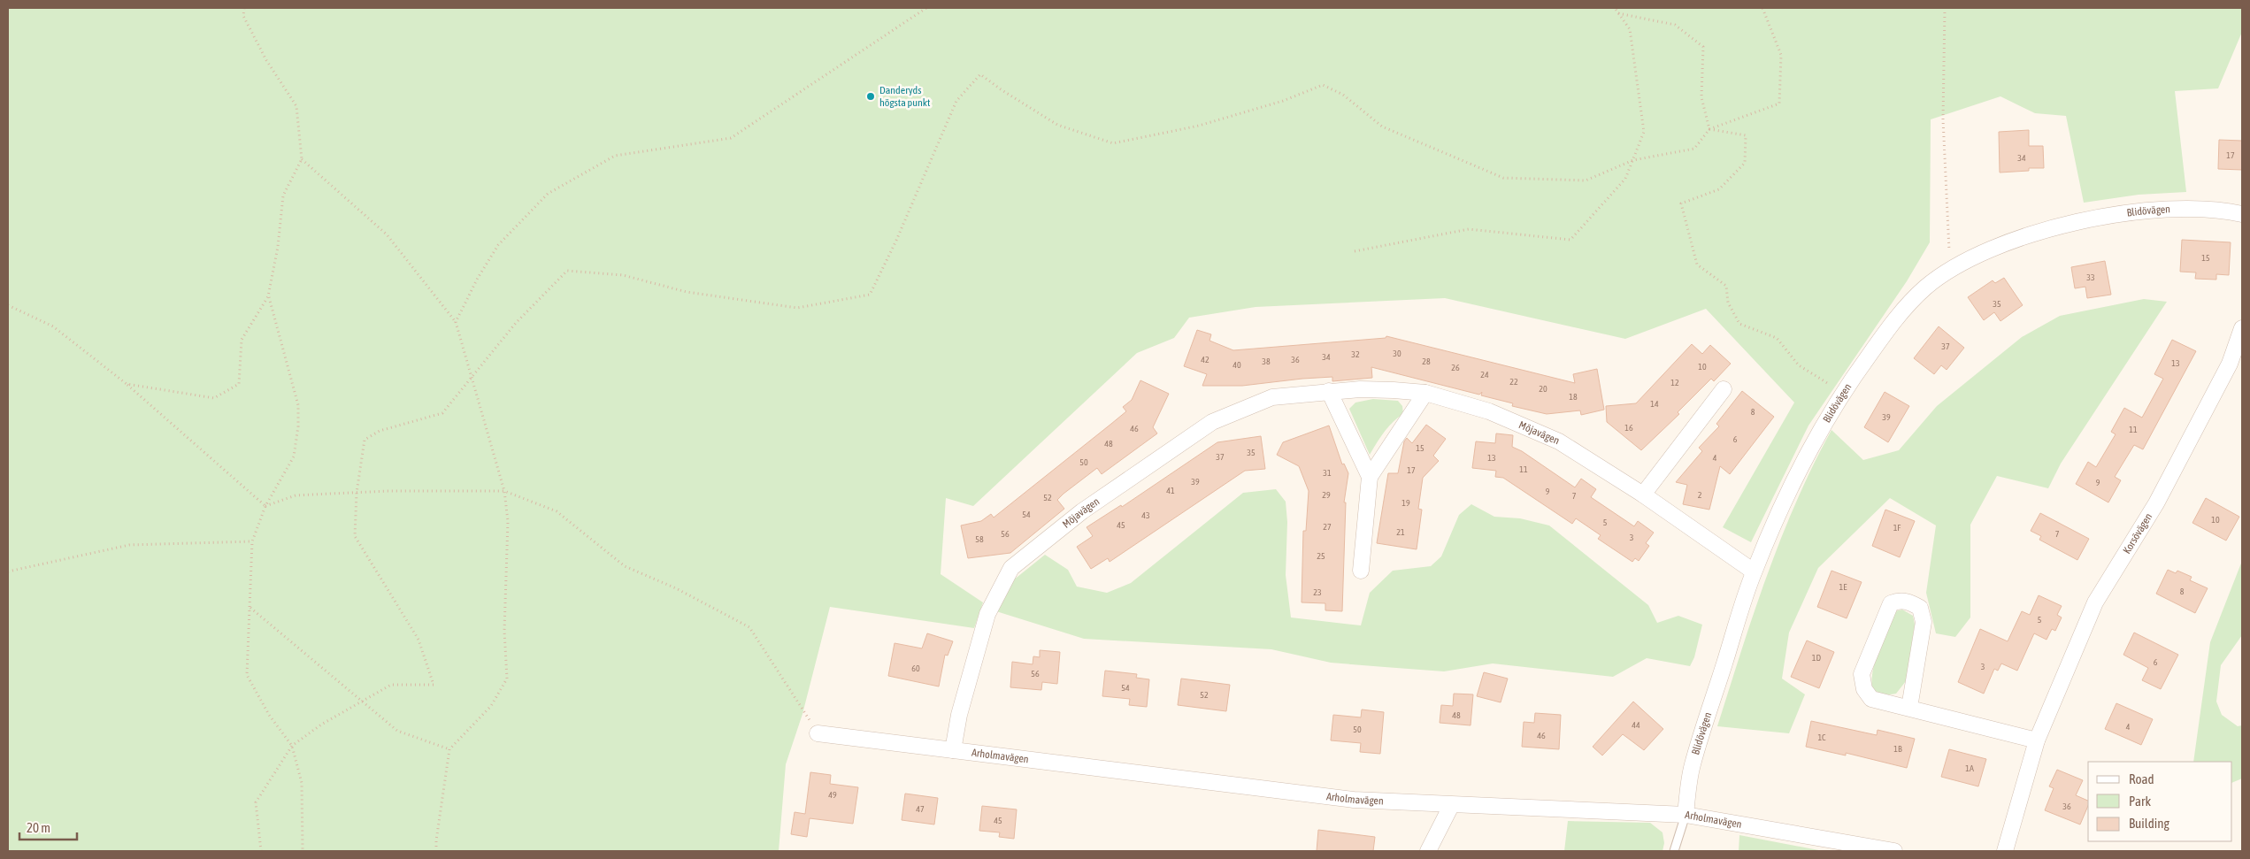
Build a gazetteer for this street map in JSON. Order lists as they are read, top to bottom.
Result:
{
  "streets": {
    "street": [
      "Blidövägen",
      "Möjavägen",
      "Korsövägen",
      "Arholmavägen"
    ]
  },
  "crossings": [
    ["Blidövägen", "Möjavägen"],
    ["Blidövägen", "Arholmavägen"],
    ["Möjavägen", "Arholmavägen"]
  ],
  "places": ["Danderyds högsta punkt"],
  "house_numbers": [
    "17",
    "34",
    "15",
    "33",
    "35",
    "37",
    "30",
    "32",
    "34",
    "42",
    "36",
    "38",
    "28",
    "13",
    "40",
    "10",
    "26",
    "24",
    "22",
    "12",
    "20",
    "18",
    "14",
    "8",
    "39",
    "16",
    "46",
    "11",
    "6",
    "48",
    "15",
    "35",
    "37",
    "13",
    "4",
    "50",
    "11",
    "17",
    "31",
    "39",
    "9",
    "41",
    "9",
    "29",
    "2",
    "7",
    "52",
    "19",
    "54",
    "43",
    "10",
    "5",
    "45",
    "27",
    "1F",
    "21",
    "56",
    "7",
    "3",
    "58",
    "25",
    "1E",
    "8",
    "23",
    "5",
    "1D",
    "6",
    "3",
    "60",
    "56",
    "54",
    "52",
    "48",
    "44",
    "4",
    "50",
    "46",
    "1C",
    "1B",
    "1A",
    "49",
    "36",
    "47",
    "45"
  ],
  "legend": ["Road", "Park", "Building"],
  "scale_bar": "20 m"
}
